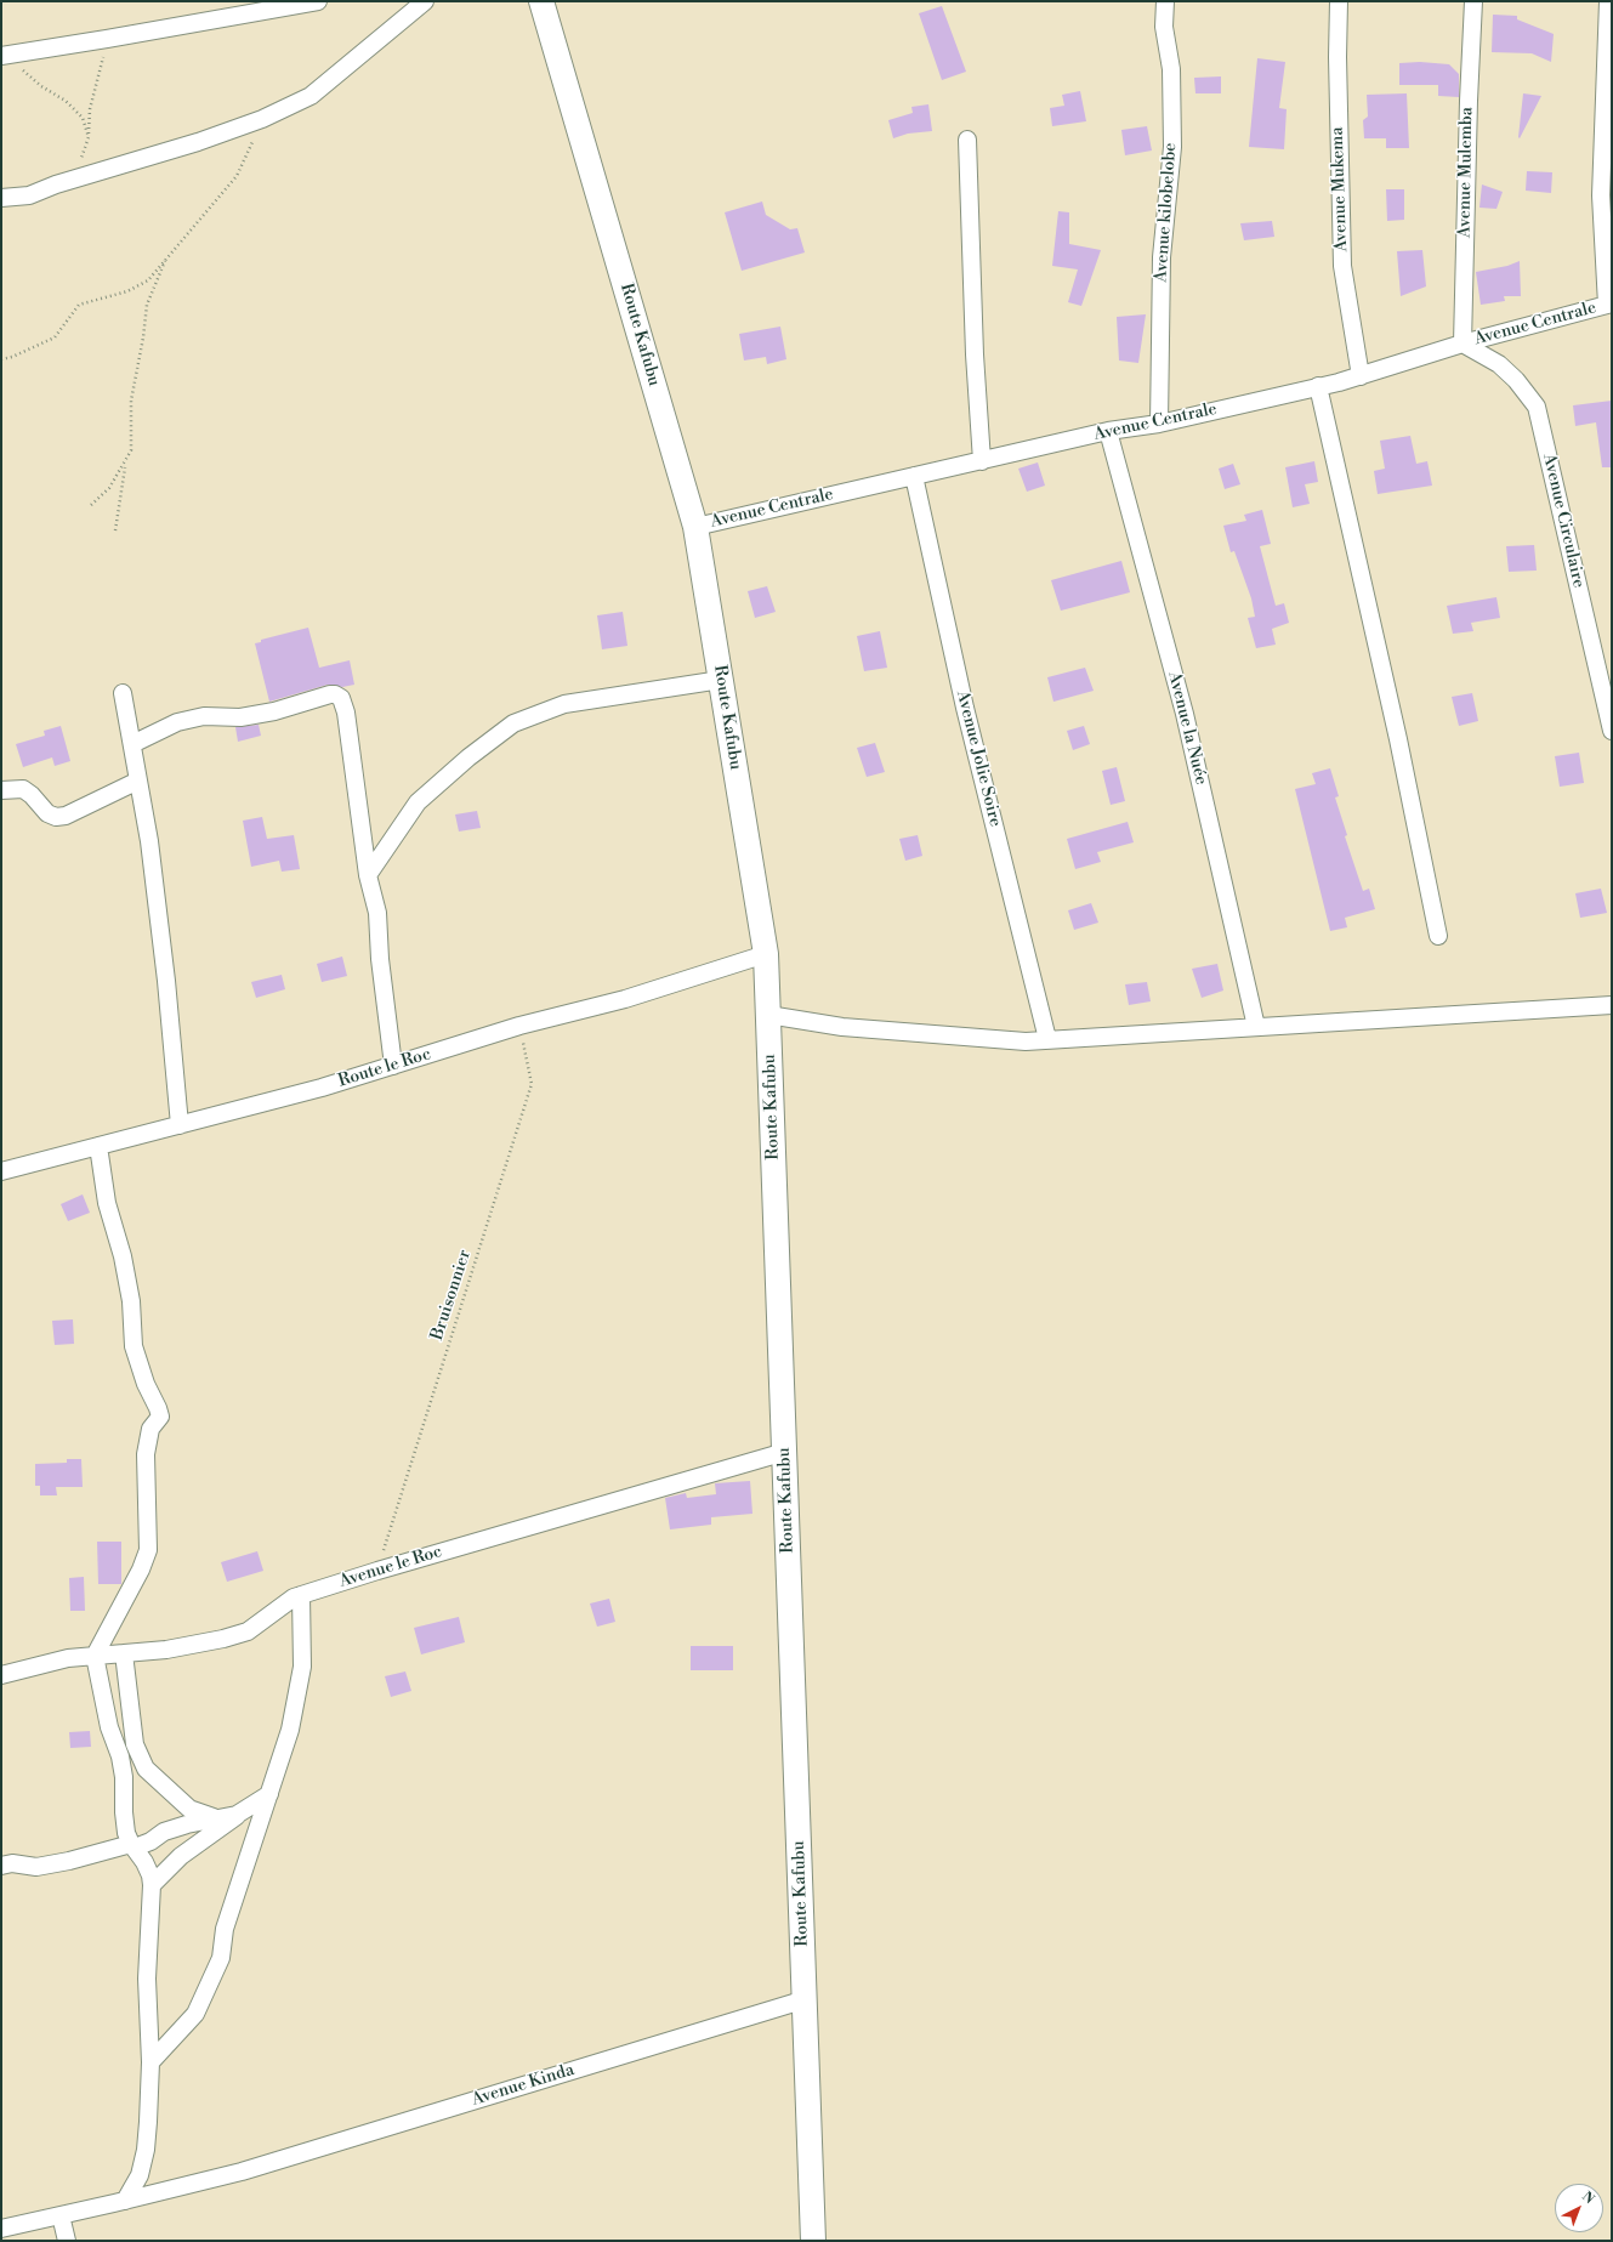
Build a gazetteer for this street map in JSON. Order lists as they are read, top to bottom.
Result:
{
  "streets": {
    "main road": ["Route Kafubu"],
    "street": [
      "Avenue Mulemba",
      "Avenue Mukema",
      "Avenue kilobelobe",
      "Avenue Centrale",
      "Avenue Circulaire",
      "Avenue la Nuée",
      "Avenue Jolie Soire",
      "Route le Roc",
      "Avenue le Roc",
      "Avenue Kinda"
    ],
    "path": ["Bruisonnier"]
  },
  "crossings": [
    ["Avenue Mulemba", "Avenue Centrale"],
    ["Avenue Mulemba", "Avenue Circulaire"],
    ["Avenue Mukema", "Avenue Centrale"],
    ["Avenue kilobelobe", "Avenue Centrale"],
    ["Avenue Centrale", "Route Kafubu"],
    ["Avenue Centrale", "Avenue Circulaire"],
    ["Avenue Centrale", "Avenue la Nuée"],
    ["Avenue Centrale", "Avenue Jolie Soire"],
    ["Route Kafubu", "Route le Roc"],
    ["Route Kafubu", "Avenue le Roc"],
    ["Route Kafubu", "Avenue Kinda"],
    ["Route le Roc", "Bruisonnier"],
    ["Bruisonnier", "Avenue le Roc"]
  ],
  "north": "top right"
}
